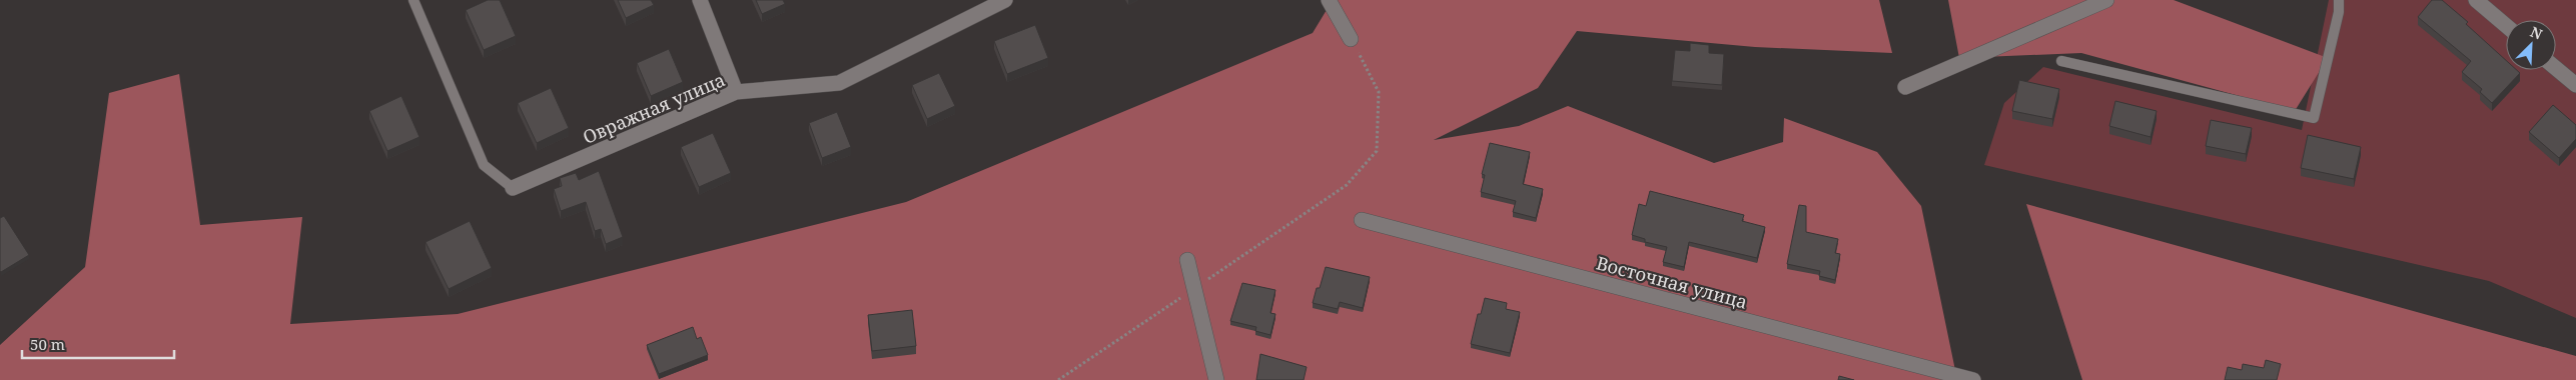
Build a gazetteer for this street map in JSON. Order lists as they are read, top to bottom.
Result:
{
  "streets": {
    "street": ["Овражная улица", "Восточная улица"]
  },
  "scale_bar": "50 m",
  "north": "top right"
}
